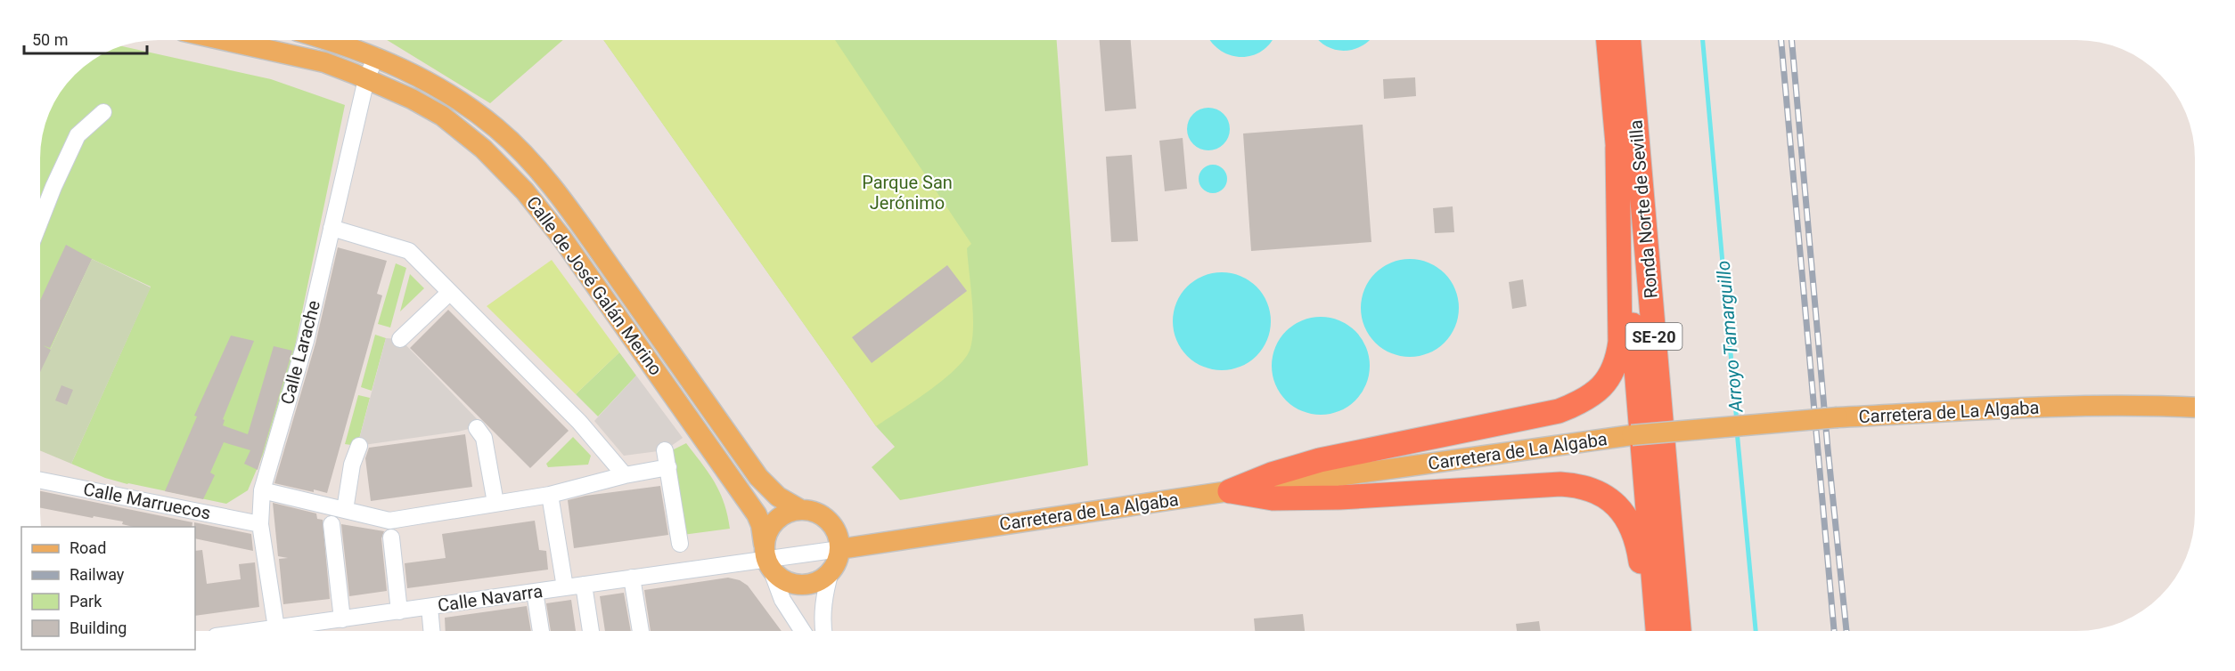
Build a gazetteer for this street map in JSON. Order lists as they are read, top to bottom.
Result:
{
  "streets": {
    "highway": ["Ronda Norte de Sevilla", "SE-20"],
    "main road": ["Calle de José Galán Merino", "Carretera de La Algaba"],
    "street": ["Calle Larache", "Calle Marruecos", "Calle Navarra"]
  },
  "crossings": [
    ["Calle de José Galán Merino", "Calle Larache"],
    ["Calle de José Galán Merino", "Carretera de La Algaba"],
    ["Calle de José Galán Merino", "Calle Navarra"],
    ["Calle Larache", "Calle Marruecos"],
    ["Calle Larache", "Calle Navarra"],
    ["Carretera de La Algaba", "Calle Navarra"]
  ],
  "water": ["Arroyo Tamarguillo"],
  "parks": ["Parque San Jerónimo"],
  "legend": [
    "Road",
    "Railway",
    "Park",
    "Building"
  ],
  "scale_bar": "50 m"
}
